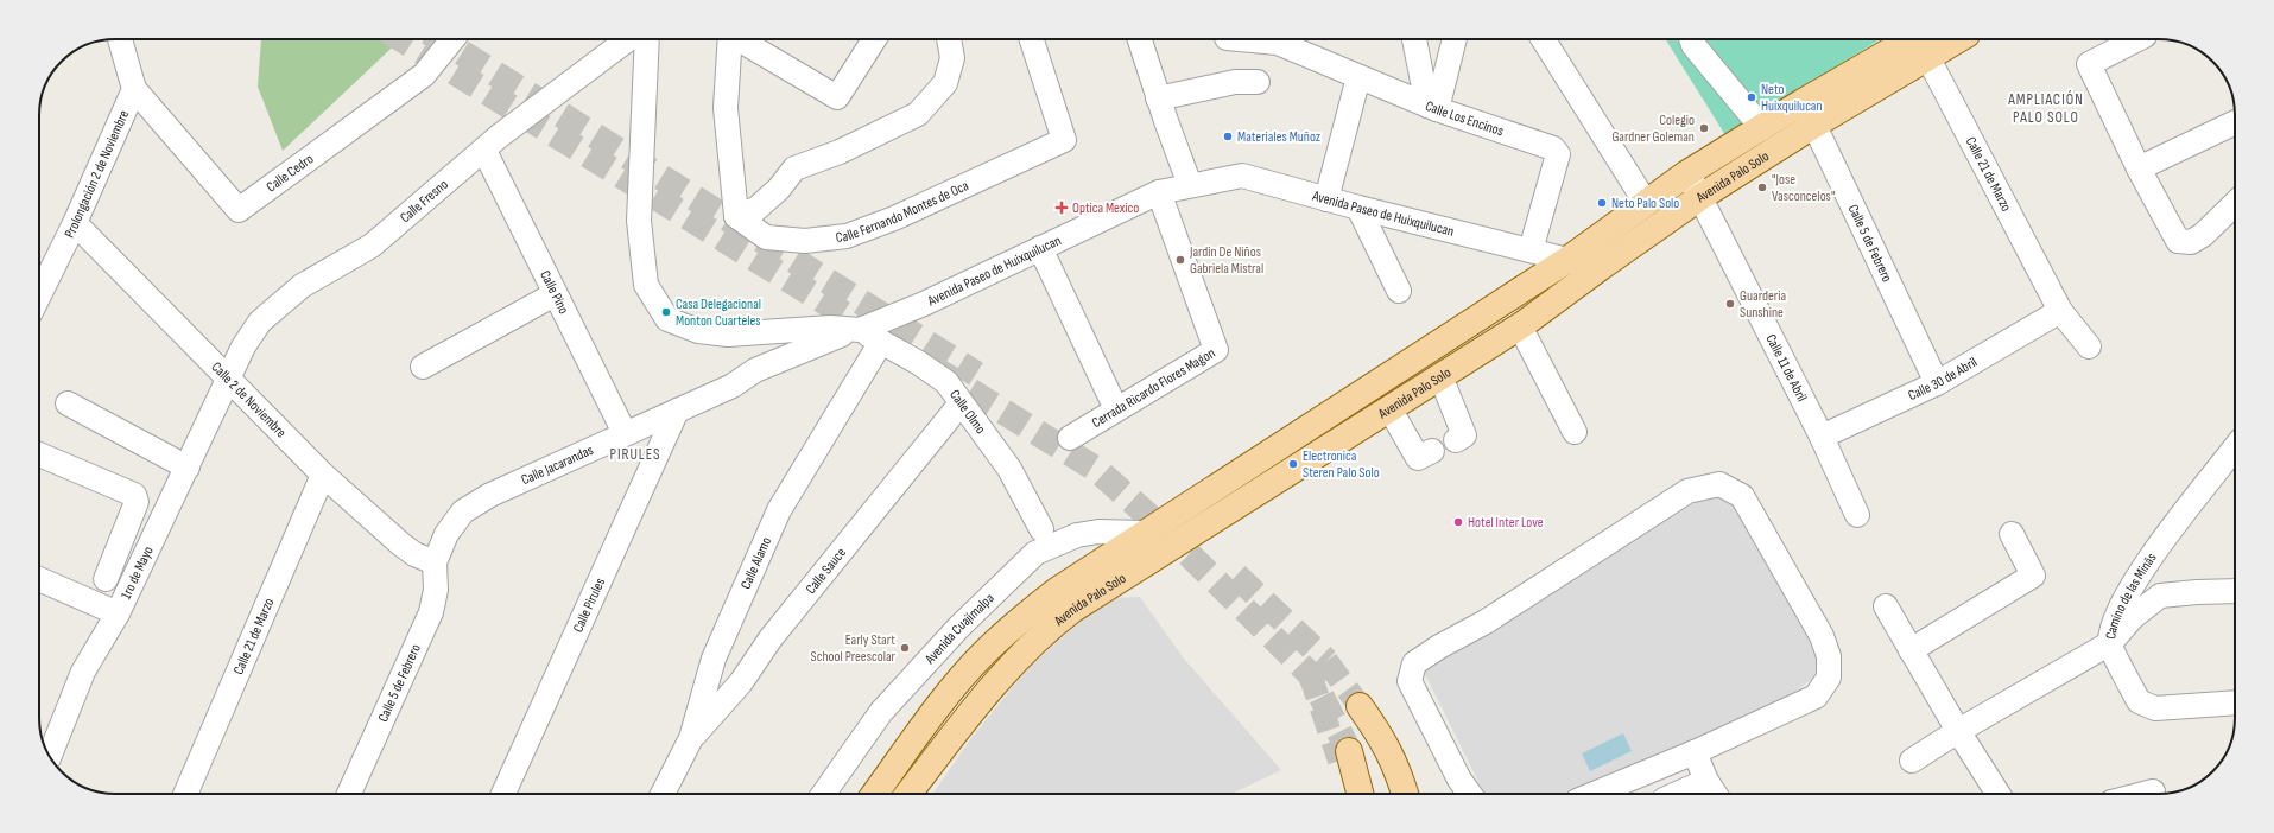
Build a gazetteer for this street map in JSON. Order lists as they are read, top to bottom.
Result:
{
  "streets": {
    "main road": ["Avenida Palo Solo"],
    "street": [
      "Calle Los Encinos",
      "Prolongación 2 de Noviembre",
      "Calle Cedro",
      "Calle 21 de Marzo",
      "Calle Fresno",
      "Calle Fernando Montes de Oca",
      "Avenida Paseo de Huixquilucan",
      "Calle 5 de Febrero",
      "Calle Pino",
      "Calle 11 de Abril",
      "Calle 30 de Abril",
      "Cerrada Ricardo Flores Magon",
      "Calle 2 de Noviembre",
      "Calle Olmo",
      "Calle Jacarandas",
      "Calle Alamo",
      "Calle Sauce",
      "1ro de Mayo",
      "Camino de las Minãs",
      "Calle Pirules",
      "Avenida Cuajimalpa"
    ]
  },
  "crossings": [
    ["Calle Los Encinos", "Avenida Paseo de Huixquilucan"],
    ["Prolongación 2 de Noviembre", "Calle Cedro"],
    ["Prolongación 2 de Noviembre", "Calle 2 de Noviembre"],
    ["Calle 21 de Marzo", "Avenida Palo Solo"],
    ["Calle 21 de Marzo", "Calle 30 de Abril"],
    ["Calle 21 de Marzo", "Calle 2 de Noviembre"],
    ["Avenida Palo Solo", "Avenida Paseo de Huixquilucan"],
    ["Avenida Palo Solo", "Calle 5 de Febrero"],
    ["Avenida Palo Solo", "Calle 11 de Abril"],
    ["Avenida Palo Solo", "Avenida Cuajimalpa"],
    ["Calle Fresno", "Calle Pino"],
    ["Calle Fresno", "Calle 2 de Noviembre"],
    ["Calle Fresno", "1ro de Mayo"],
    ["Avenida Paseo de Huixquilucan", "Cerrada Ricardo Flores Magon"],
    ["Avenida Paseo de Huixquilucan", "Calle Olmo"],
    ["Avenida Paseo de Huixquilucan", "Calle Jacarandas"],
    ["Calle 5 de Febrero", "Calle 30 de Abril"],
    ["Calle 5 de Febrero", "Calle 2 de Noviembre"],
    ["Calle 5 de Febrero", "Calle Jacarandas"],
    ["Calle Pino", "Calle Jacarandas"],
    ["Calle 11 de Abril", "Calle 30 de Abril"],
    ["Calle 2 de Noviembre", "Calle Jacarandas"],
    ["Calle 2 de Noviembre", "1ro de Mayo"],
    ["Calle Olmo", "Calle Jacarandas"],
    ["Calle Olmo", "Calle Alamo"],
    ["Calle Olmo", "Calle Sauce"],
    ["Calle Jacarandas", "Calle Pirules"],
    ["Calle Alamo", "Calle Sauce"]
  ],
  "districts": ["AMPLIACIÓN PALO SOLO", "PIRULES"],
  "places": {
    "other": [
      "Neto Huixquilucan",
      "Colegio Gardner Goleman",
      "Materiales Muñoz",
      "\"Jose Vasconcelos\"",
      "Neto Palo Solo",
      "Jardin De Niños Gabriela Mistral",
      "Guarderia Sunshine",
      "Casa Delegacional Monton Cuarteles",
      "Electronica Steren Palo Solo",
      "Hotel Inter Love",
      "Early Start School Preescolar"
    ],
    "health": ["Optica Mexico"]
  }
}
